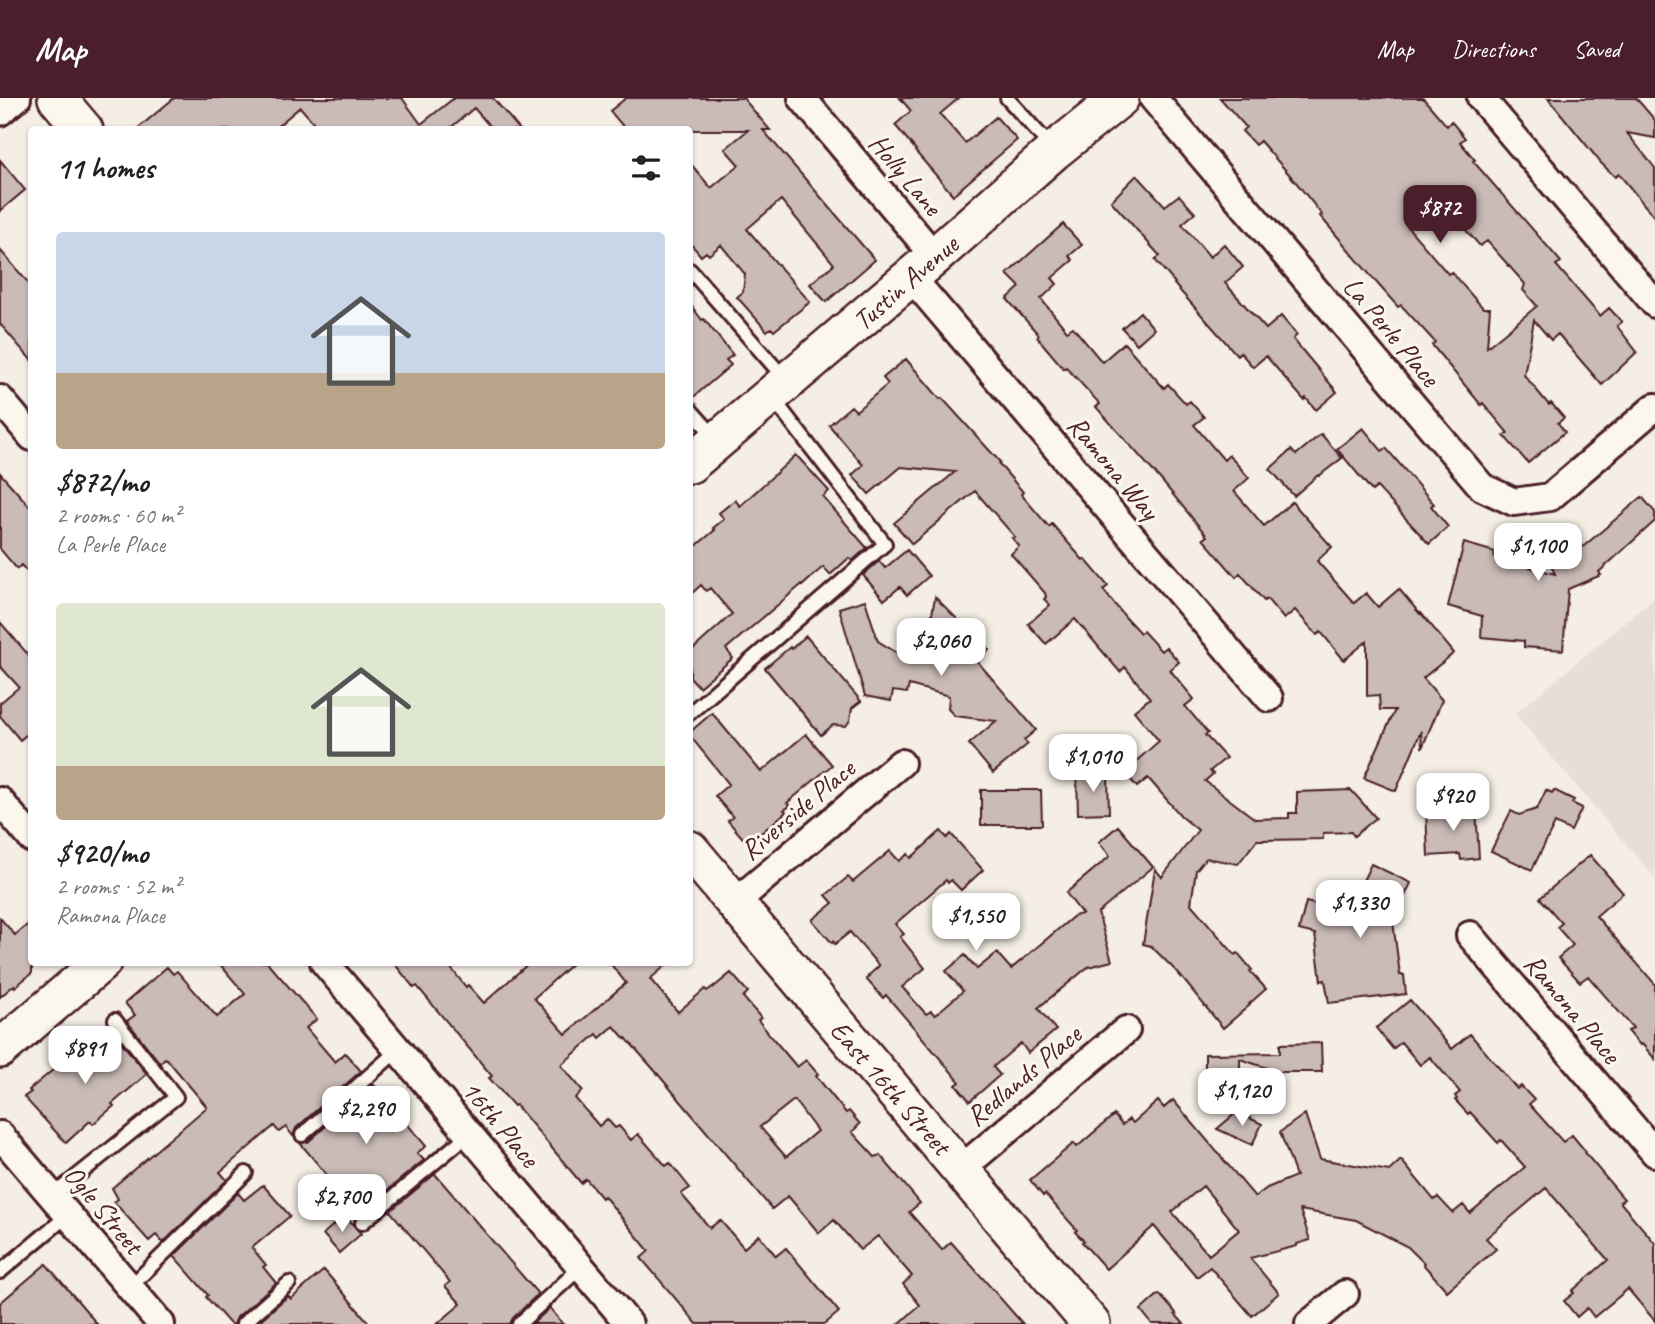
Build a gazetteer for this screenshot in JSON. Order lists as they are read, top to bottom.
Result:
{
  "streets": {
    "street": [
      "Holly Lane",
      "Tustin Avenue",
      "La Perle Place",
      "Ramona Way",
      "Riverside Place",
      "Ramona Place",
      "Redlands Place",
      "East 16th Street",
      "16th Place",
      "Ogle Street"
    ]
  },
  "crossings": [
    ["Holly Lane", "Tustin Avenue"],
    ["Holly Lane", "Ramona Way"],
    ["Tustin Avenue", "Ramona Way"],
    ["Riverside Place", "East 16th Street"],
    ["Redlands Place", "East 16th Street"]
  ],
  "page": {
    "header": "Map",
    "nav": ["Map", "Directions", "Saved"],
    "heading": "11 homes",
    "price": [
      "$872",
      "$1,100",
      "$2,060",
      "$1,010",
      "$920",
      "$1,330",
      "$1,550",
      "$891",
      "$1,120",
      "$2,290",
      "$2,700"
    ],
    "list": [
      {
        "name": "$872/mo",
        "note": "2 rooms · 60 m² · La Perle Place"
      },
      {
        "name": "$920/mo",
        "note": "2 rooms · 52 m² · Ramona Place"
      }
    ]
  }
}
